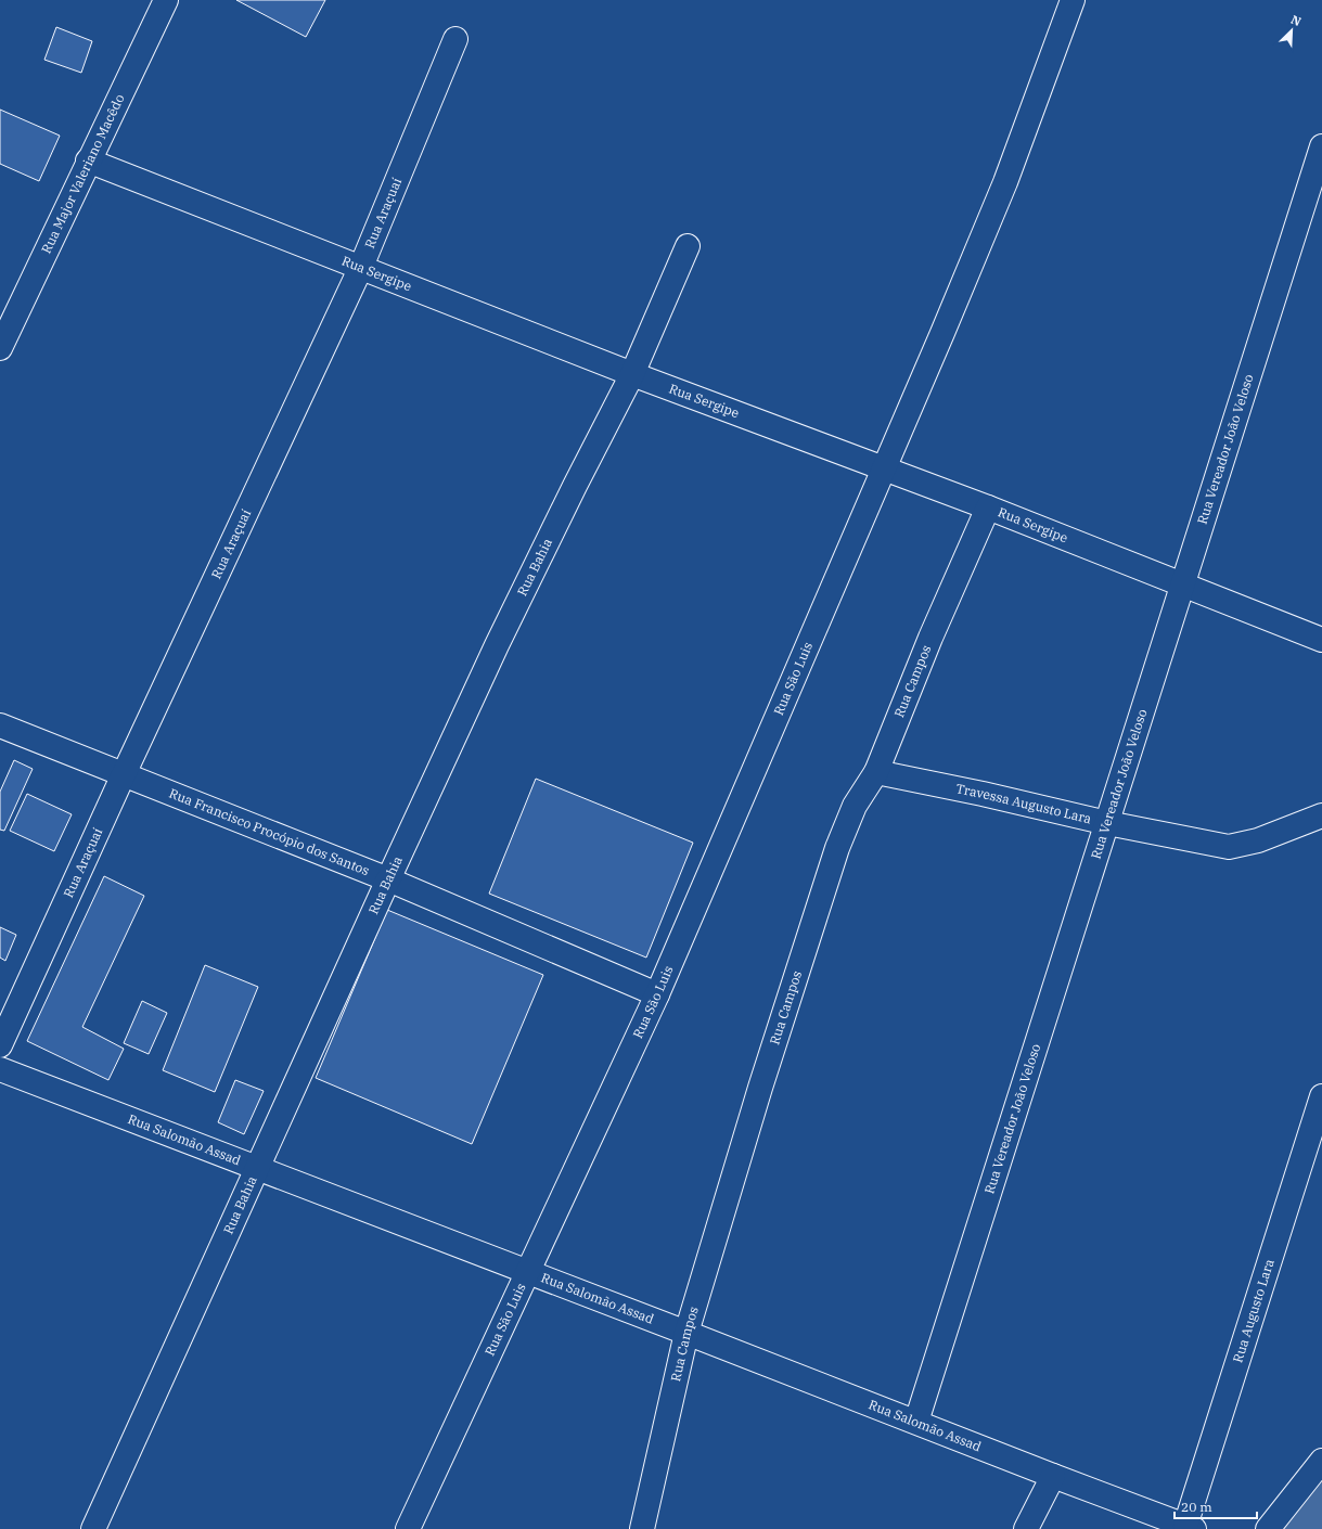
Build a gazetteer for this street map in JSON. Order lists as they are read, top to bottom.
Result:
{
  "streets": {
    "street": [
      "Rua Major Valeriano Macêdo",
      "Rua Araçuaí",
      "Rua Sergipe",
      "Rua Vereador João Veloso",
      "Rua Bahia",
      "Rua São Luis",
      "Rua Campos",
      "Travessa Augusto Lara",
      "Rua Francisco Procópio dos Santos",
      "Rua Salomão Assad",
      "Rua Augusto Lara"
    ]
  },
  "crossings": [
    ["Rua Major Valeriano Macêdo", "Rua Sergipe"],
    ["Rua Araçuaí", "Rua Sergipe"],
    ["Rua Araçuaí", "Rua Francisco Procópio dos Santos"],
    ["Rua Sergipe", "Rua Vereador João Veloso"],
    ["Rua Sergipe", "Rua Bahia"],
    ["Rua Sergipe", "Rua São Luis"],
    ["Rua Sergipe", "Rua Campos"],
    ["Rua Vereador João Veloso", "Travessa Augusto Lara"],
    ["Rua Vereador João Veloso", "Rua Salomão Assad"],
    ["Rua Bahia", "Rua Francisco Procópio dos Santos"],
    ["Rua Bahia", "Rua Salomão Assad"],
    ["Rua São Luis", "Rua Francisco Procópio dos Santos"],
    ["Rua São Luis", "Rua Salomão Assad"],
    ["Rua Campos", "Travessa Augusto Lara"],
    ["Rua Campos", "Rua Salomão Assad"],
    ["Rua Salomão Assad", "Rua Augusto Lara"]
  ],
  "scale_bar": "20 m",
  "north": "top right"
}
